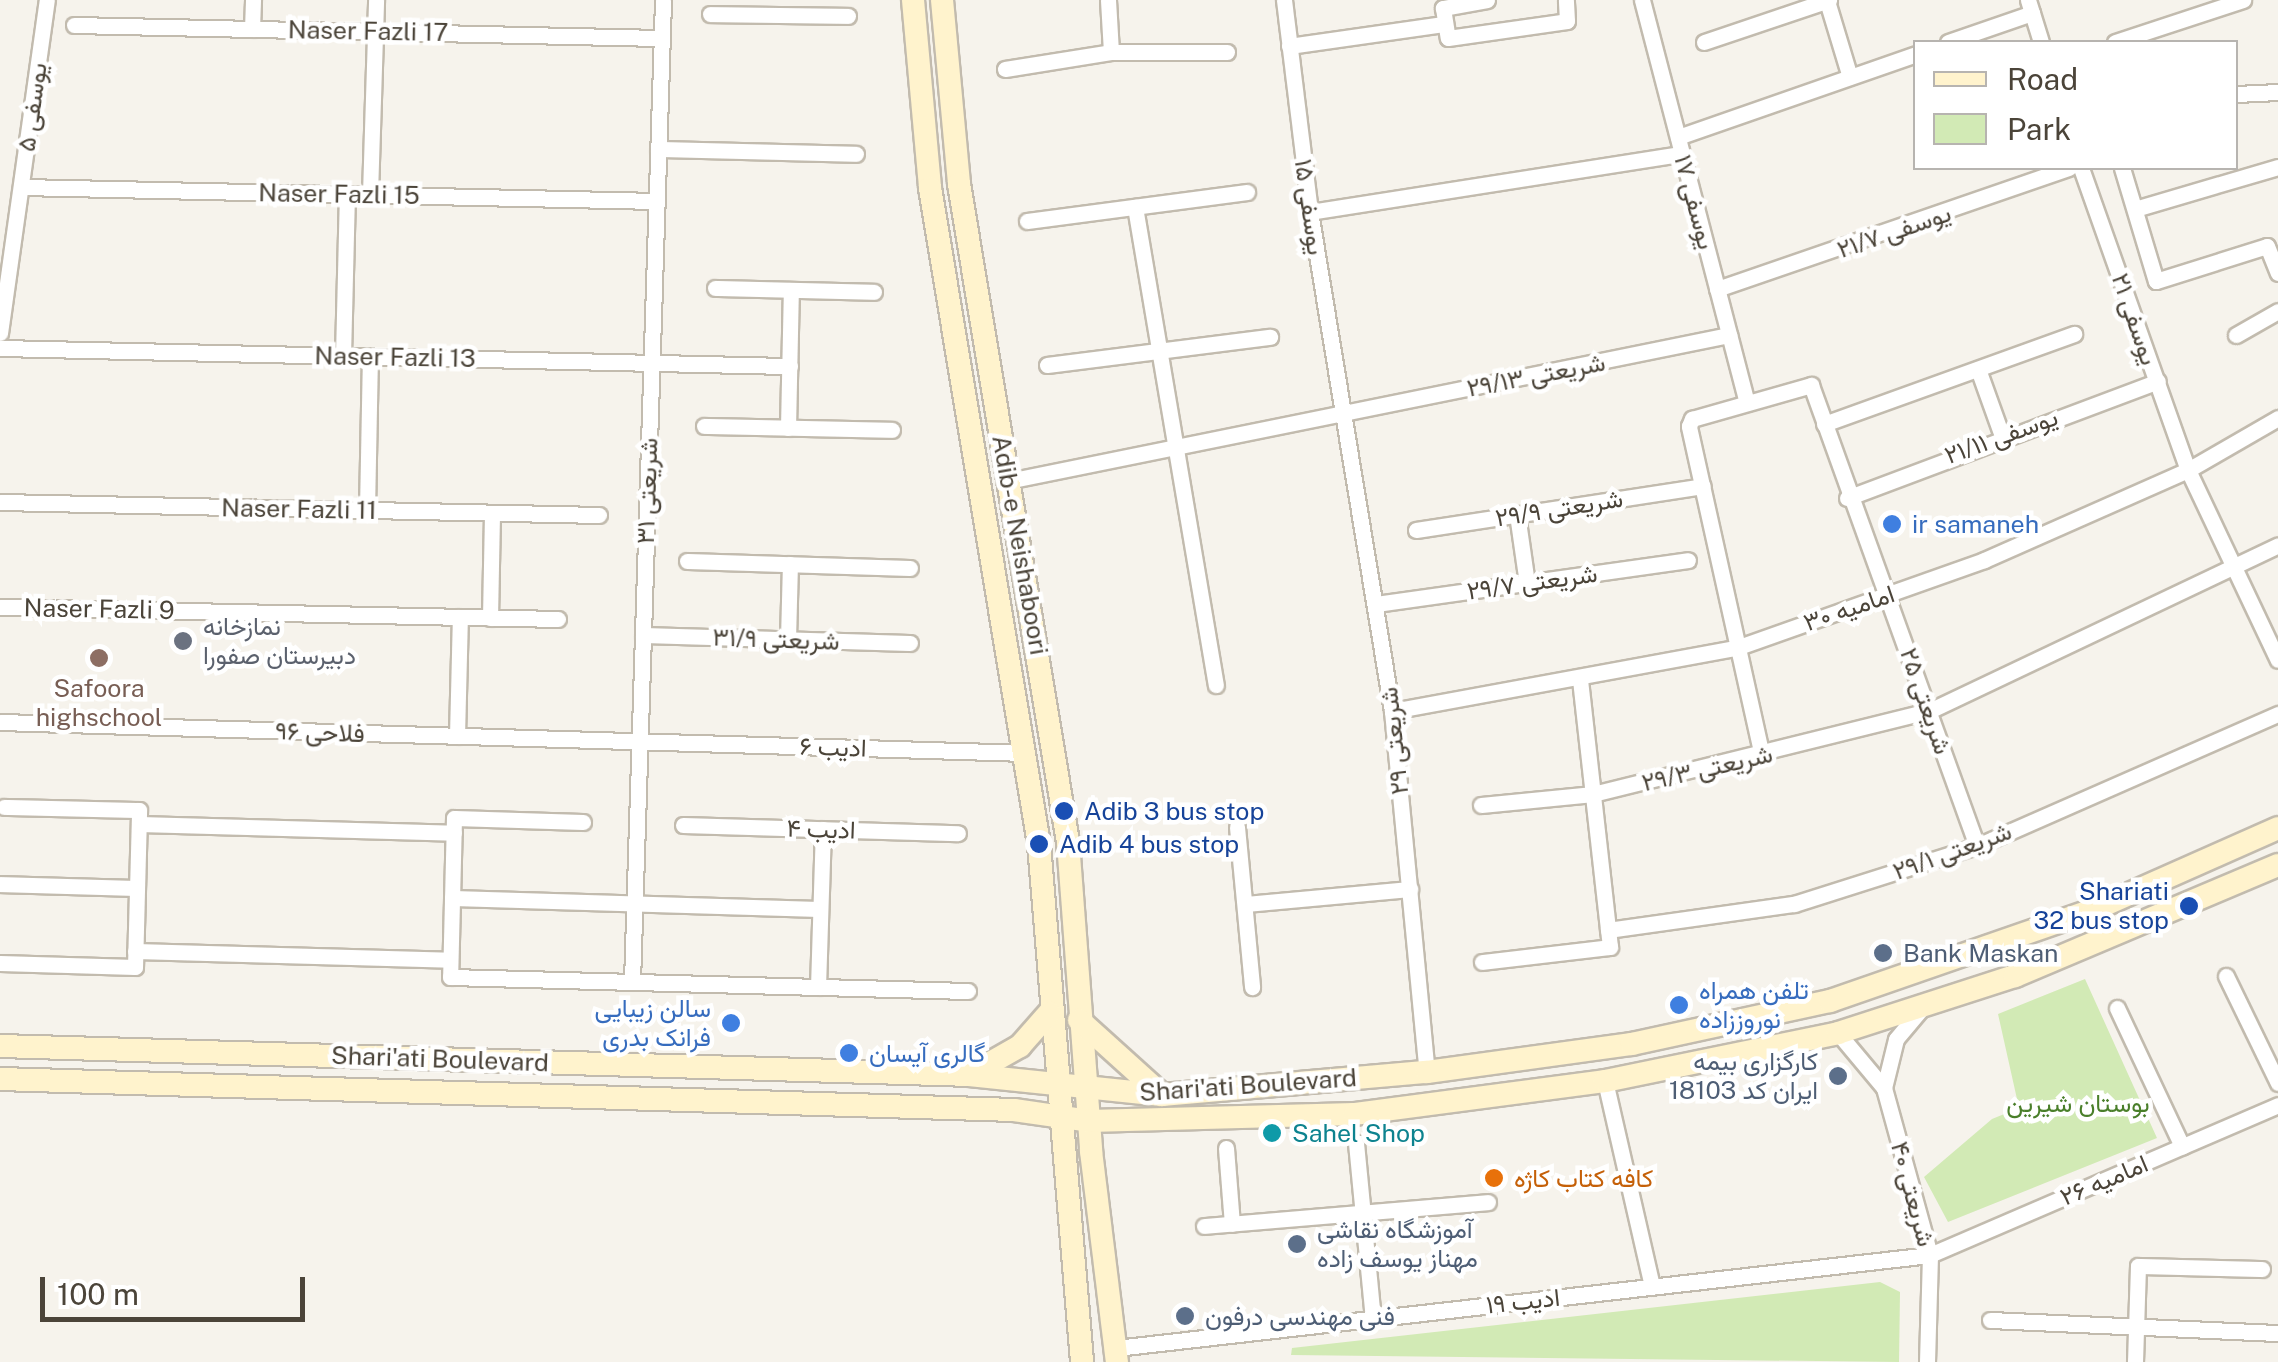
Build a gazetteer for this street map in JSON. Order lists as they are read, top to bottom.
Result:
{
  "streets": {
    "main road": ["Adib-e Neishaboori", "Shari'ati Boulevard"],
    "street": [
      "Naser Fazli 17",
      "یوسفی ۵",
      "Naser Fazli 15",
      "یوسفی ۱۷",
      "یوسفی ۱۵",
      "یوسفی ۲۱/۷",
      "یوسفی ۲۱",
      "Naser Fazli 13",
      "شریعتی ۲۹/۱۳",
      "یوسفی ۲۱/۱۱",
      "شریعتی ۳۱",
      "شریعتی ۲۹/۹",
      "Naser Fazli 11",
      "شریعتی ۲۹/۷",
      "امامیه ۳۰",
      "Naser Fazli 9",
      "شریعتی ۳۱/۹",
      "شریعتی ۲۵",
      "فلاحی ۹۶",
      "شریعتی ۲۹",
      "ادیب ۶",
      "شریعتی ۲۹/۳",
      "ادیب ۴",
      "شریعتی ۲۹/۱",
      "امامیه ۲۶",
      "شریعتی ۴۰",
      "ادیب ۱۹"
    ]
  },
  "crossings": [
    ["Naser Fazli 17", "شریعتی ۳۱"],
    ["یوسفی ۵", "Naser Fazli 15"],
    ["Naser Fazli 15", "شریعتی ۳۱"],
    ["یوسفی ۱۷", "یوسفی ۲۱/۷"],
    ["یوسفی ۱۷", "شریعتی ۲۹/۱۳"],
    ["یوسفی ۱۷", "شریعتی ۲۵"],
    ["یوسفی ۱۵", "شریعتی ۲۹/۱۳"],
    ["یوسفی ۱۵", "شریعتی ۲۹"],
    ["یوسفی ۲۱", "یوسفی ۲۱/۱۱"],
    ["یوسفی ۲۱", "امامیه ۳۰"],
    ["یوسفی ۲۱", "شریعتی ۲۹/۳"],
    ["Naser Fazli 13", "شریعتی ۳۱"],
    ["شریعتی ۲۹/۱۳", "Adib-e Neishaboori"],
    ["شریعتی ۲۹/۱۳", "شریعتی ۲۹"],
    ["یوسفی ۲۱/۱۱", "شریعتی ۲۵"],
    ["شریعتی ۳۱", "شریعتی ۳۱/۹"],
    ["شریعتی ۳۱", "فلاحی ۹۶"],
    ["شریعتی ۳۱", "ادیب ۶"],
    ["Adib-e Neishaboori", "ادیب ۶"],
    ["Adib-e Neishaboori", "Shari'ati Boulevard"],
    ["Adib-e Neishaboori", "ادیب ۱۹"],
    ["شریعتی ۲۹/۷", "شریعتی ۲۹"],
    ["امامیه ۳۰", "شریعتی ۲۵"],
    ["امامیه ۳۰", "شریعتی ۲۹"],
    ["شریعتی ۲۵", "شریعتی ۲۹/۳"],
    ["شریعتی ۲۵", "شریعتی ۲۹/۱"],
    ["فلاحی ۹۶", "ادیب ۶"],
    ["شریعتی ۲۹", "Shari'ati Boulevard"],
    ["Shari'ati Boulevard", "شریعتی ۴۰"],
    ["امامیه ۲۶", "شریعتی ۴۰"],
    ["امامیه ۲۶", "ادیب ۱۹"],
    ["شریعتی ۴۰", "ادیب ۱۹"]
  ],
  "parks": ["بوستان شیرین"],
  "places": [
    "ir samaneh",
    "نمازخانه دبیرستان صفورا",
    "Safoora highschool",
    "Adib 3 bus stop",
    "Adib 4 bus stop",
    "Shariati 32 bus stop",
    "Bank Maskan",
    "تلفن همراه نوروززاده",
    "سالن زیبایی فرانک بدری",
    "گالری آيسان",
    "کارگزاری بیمه ایران کد 18103",
    "Sahel Shop",
    "کافه کتاب کاژه",
    "آموزشگاه نقاشی مهناز یوسف زاده",
    "فنی مهندسی درفون"
  ],
  "legend": ["Road", "Park"],
  "scale_bar": "100 m"
}
